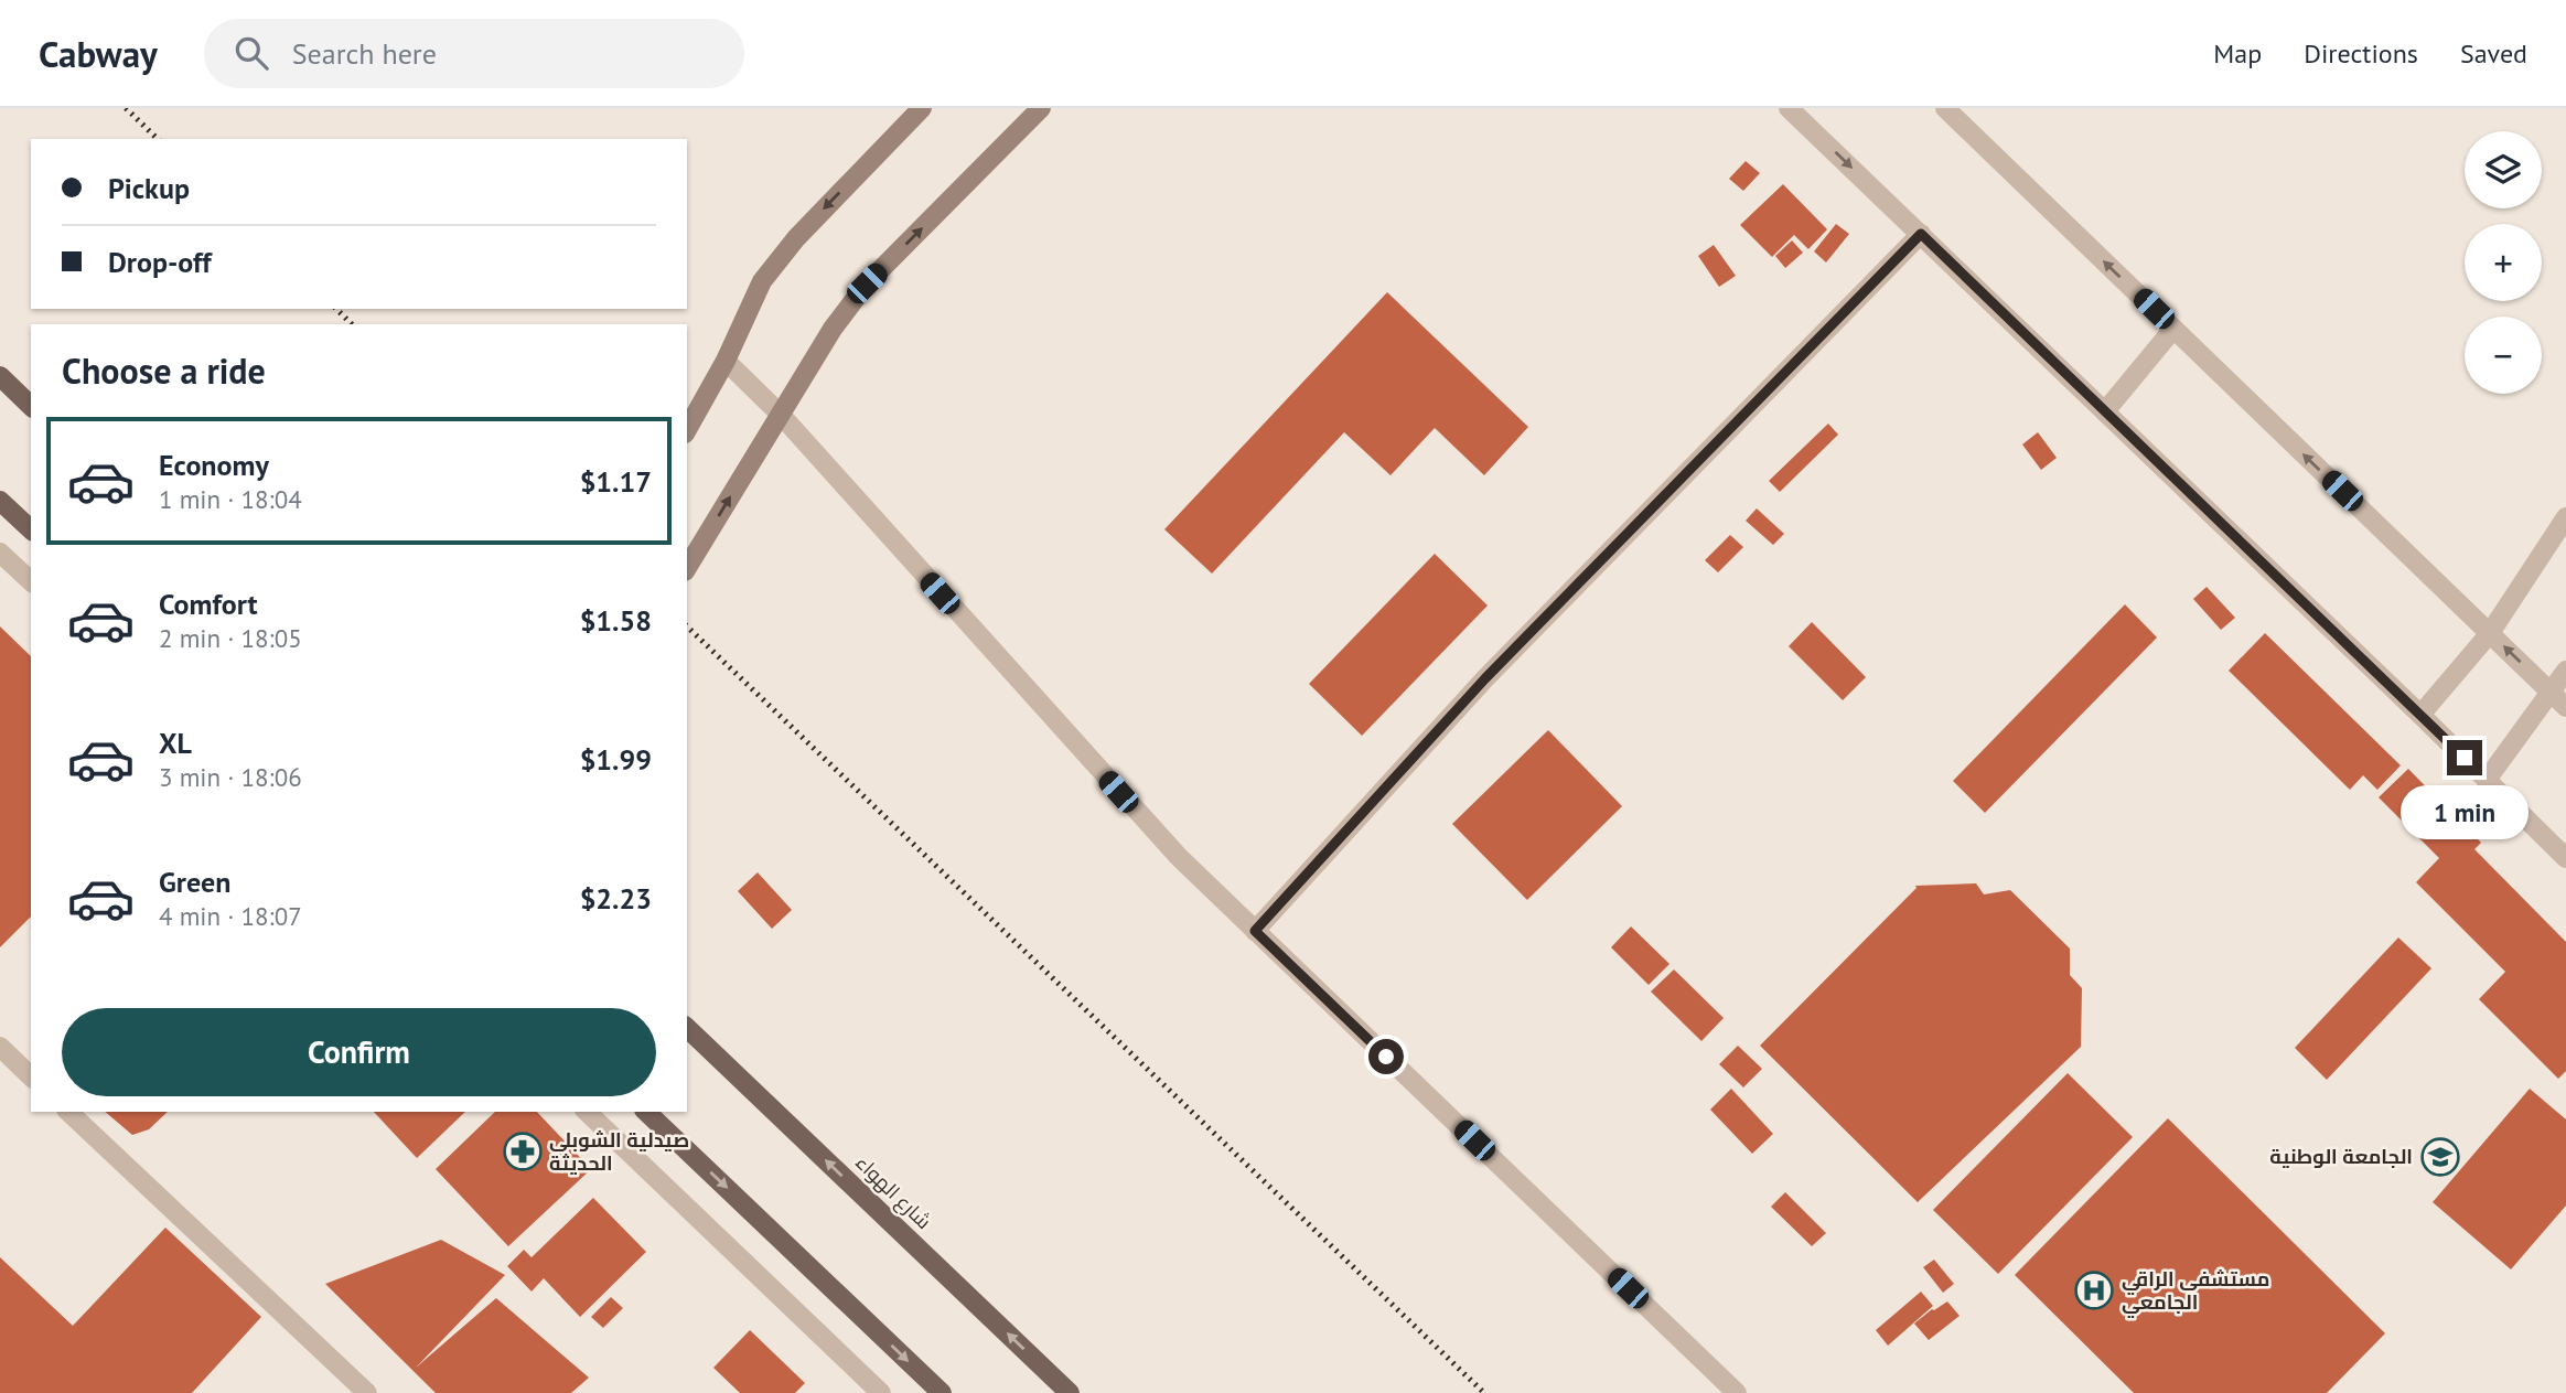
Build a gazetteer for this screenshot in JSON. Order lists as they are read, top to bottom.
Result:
{
  "streets": {
    "main road": ["شارع الهواء"]
  },
  "places": {
    "pharmacy": ["صيدلية الشوبلي الحديثة"],
    "school or university": ["الجامعة الوطنية"],
    "hospital": ["مستشفى الراقي الجامعي"]
  },
  "page": {
    "header": "Cabway",
    "search": "Search here",
    "nav": ["Map", "Directions", "Saved"],
    "map_buttons": ["+", "−"],
    "banner": ["Pickup", "Drop-off"],
    "heading": "Choose a ride",
    "list": [
      {
        "name": "Economy",
        "note": "1 min · 18:04",
        "value": "$1.17"
      },
      {
        "name": "Comfort",
        "note": "2 min · 18:05",
        "value": "$1.58"
      },
      {
        "name": "XL",
        "note": "3 min · 18:06",
        "value": "$1.99"
      },
      {
        "name": "Green",
        "note": "4 min · 18:07",
        "value": "$2.23"
      }
    ],
    "bubble": "1 min",
    "buttons": "Confirm"
  }
}
